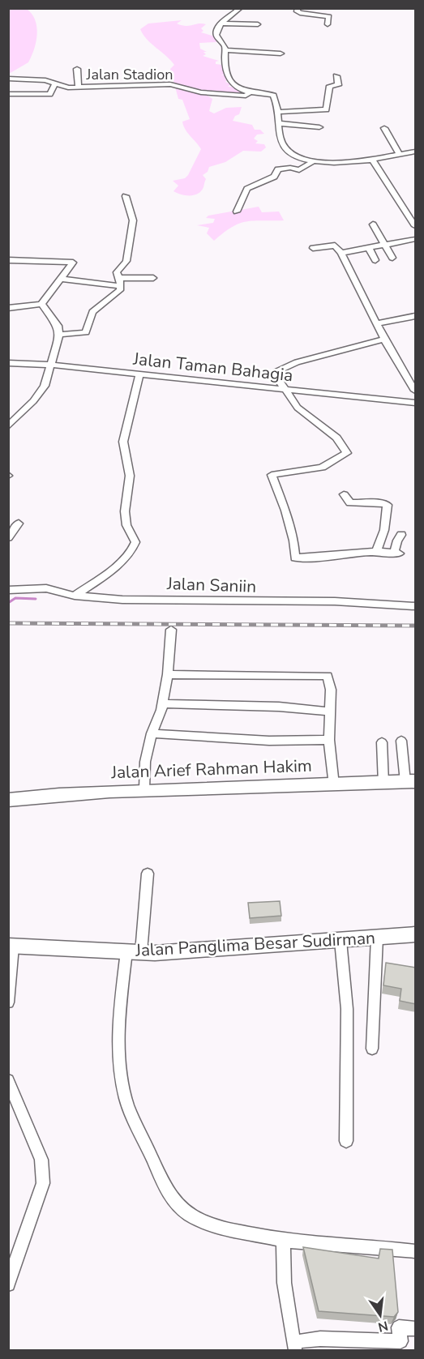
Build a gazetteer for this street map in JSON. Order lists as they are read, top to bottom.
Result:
{
  "streets": {
    "main road": ["Jalan Arief Rahman Hakim", "Jalan Panglima Besar Sudirman"],
    "street": ["Jalan Stadion", "Jalan Taman Bahagia", "Jalan Saniin"]
  },
  "north": "bottom"
}
